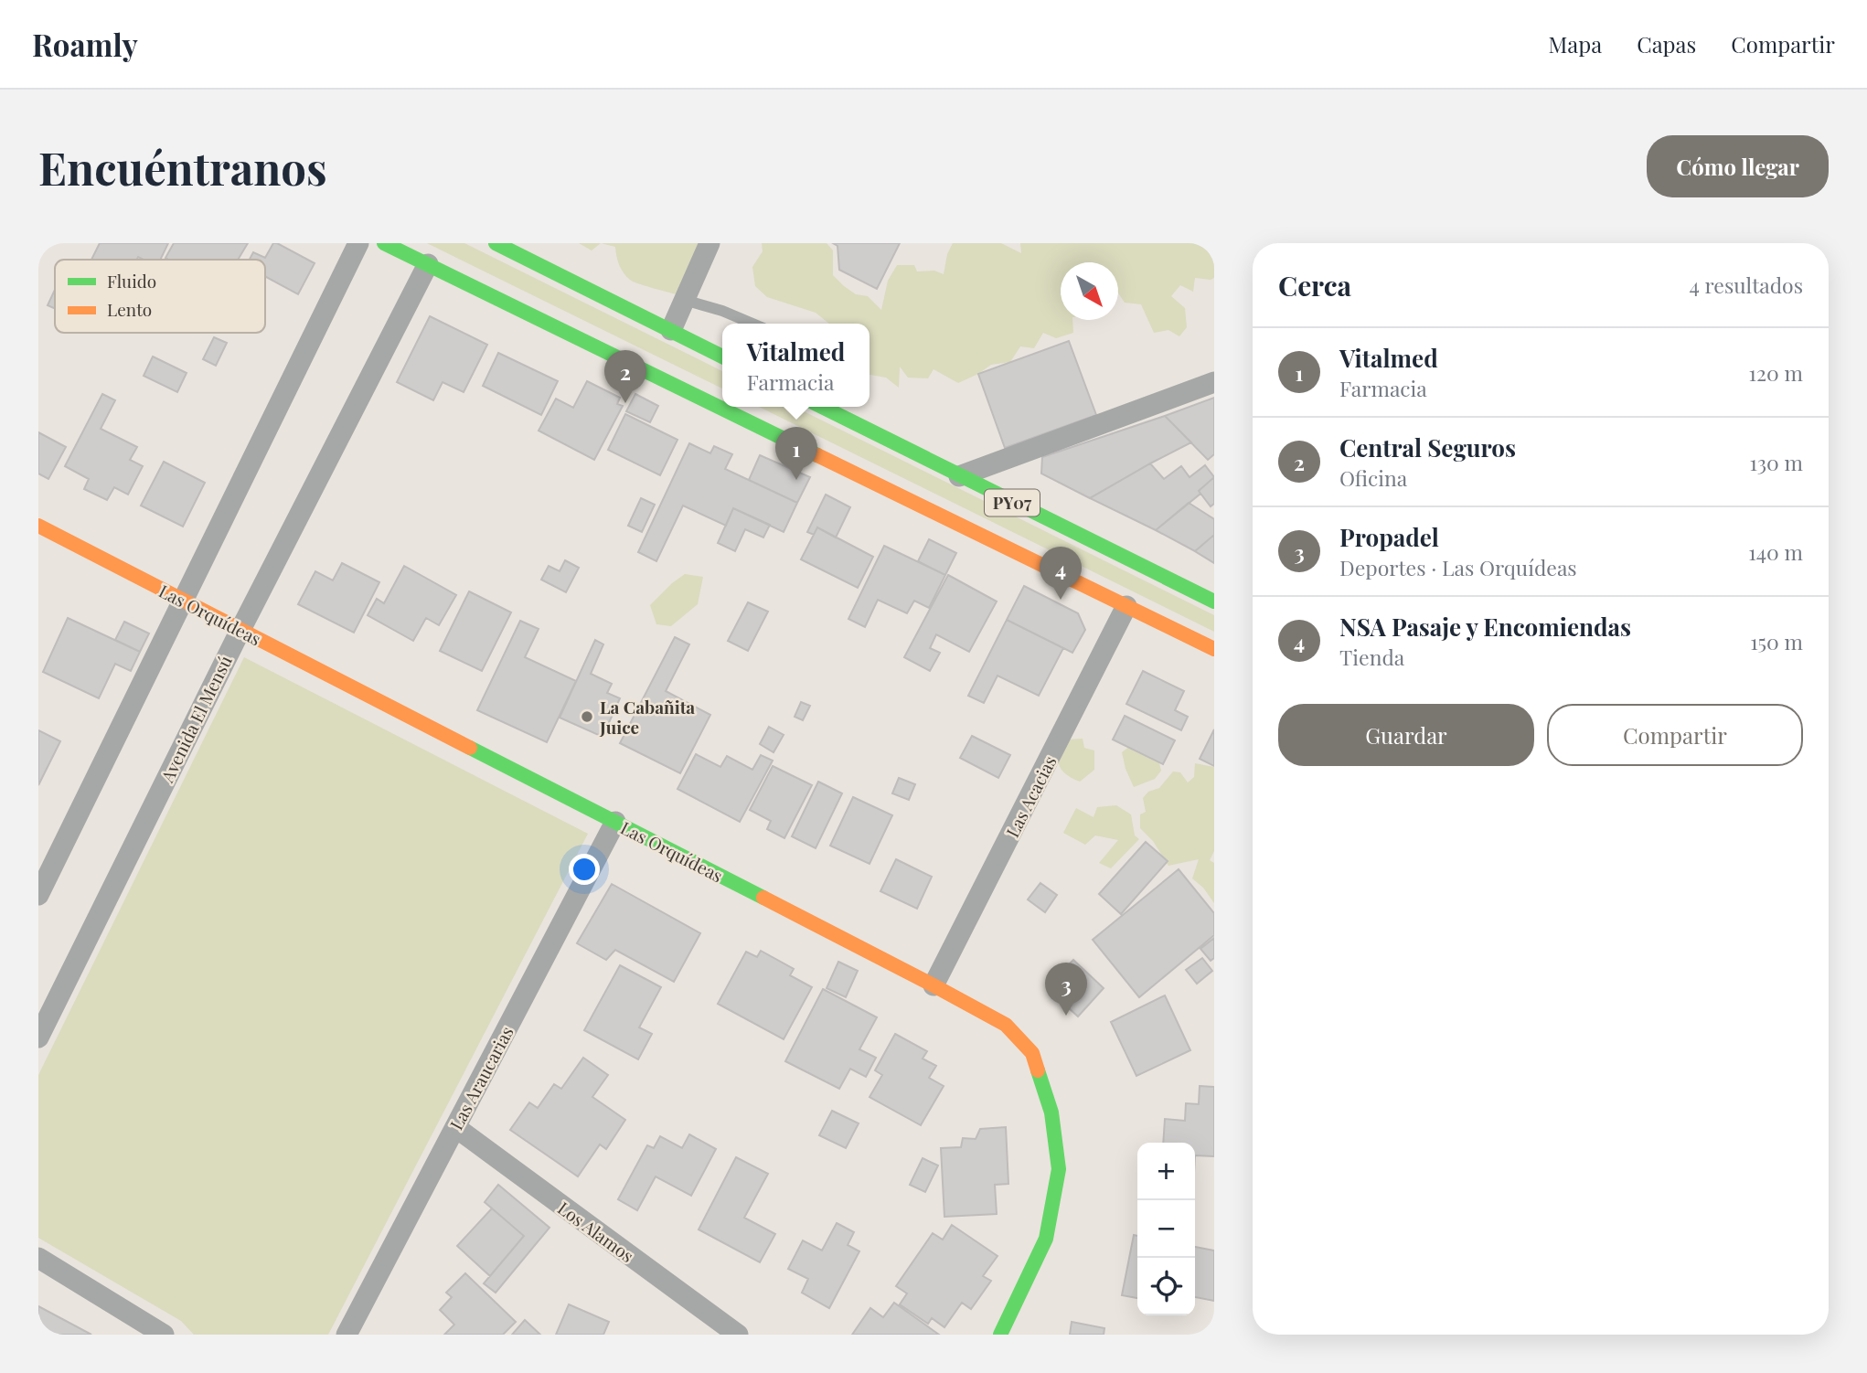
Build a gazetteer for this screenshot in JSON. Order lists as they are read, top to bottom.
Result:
{
  "streets": {
    "main road": ["PY07", "Las Orquídeas"],
    "street": [
      "Avenida El Mensú",
      "Las Acacias",
      "Las Araucarias",
      "Los Alamos"
    ]
  },
  "crossings": [
    ["PY07", "Avenida El Mensú"],
    ["PY07", "Las Acacias"],
    ["Las Orquídeas", "Avenida El Mensú"],
    ["Las Orquídeas", "Las Acacias"],
    ["Las Orquídeas", "Las Araucarias"],
    ["Las Araucarias", "Los Alamos"]
  ],
  "places": ["La Cabañita Juice"],
  "legend": ["Fluido", "Lento"],
  "north": "bottom right",
  "page": {
    "header": "Roamly",
    "nav": ["Mapa", "Capas", "Compartir"],
    "buttons": [
      "Cómo llegar",
      ["Guardar", "Compartir"]
    ],
    "title": "Encuéntranos",
    "heading": ["Cerca", "4 resultados"],
    "popup": ["Vitalmed", "Farmacia"],
    "list": [
      {
        "mark": "1",
        "name": "Vitalmed",
        "note": "Farmacia",
        "value": "120 m"
      },
      {
        "mark": "2",
        "name": "Central Seguros",
        "note": "Oficina",
        "value": "130 m"
      },
      {
        "mark": "3",
        "name": "Propadel",
        "note": "Deportes · Las Orquídeas",
        "value": "140 m"
      },
      {
        "mark": "4",
        "name": "NSA Pasaje y Encomiendas",
        "note": "Tienda",
        "value": "150 m"
      }
    ],
    "pins": [
      "2",
      "1",
      "4",
      "3"
    ],
    "map_buttons": ["+", "−"]
  }
}
